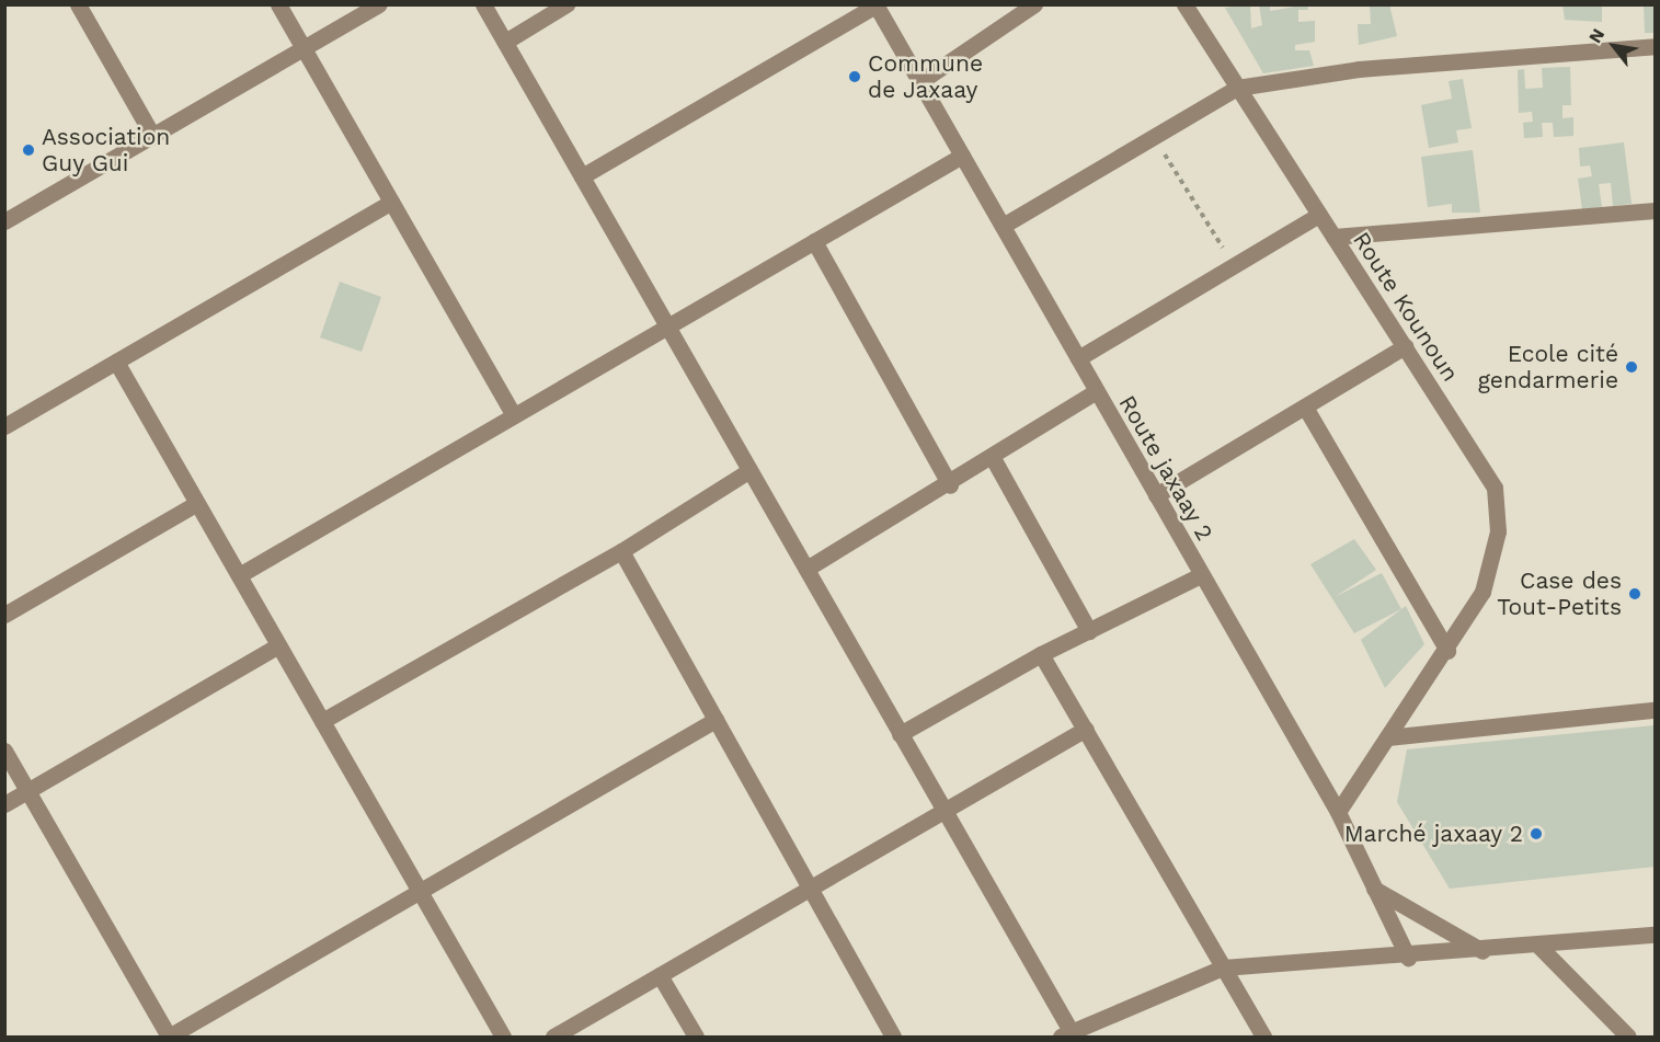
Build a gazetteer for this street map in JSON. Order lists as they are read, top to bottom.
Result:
{
  "streets": {
    "street": ["Route Kounoun", "Route jaxaay 2"]
  },
  "crossings": [
    ["Route Kounoun", "Route jaxaay 2"]
  ],
  "places": [
    "Commune de Jaxaay",
    "Association Guy Gui",
    "Ecole cité gendarmerie",
    "Case des Tout-Petits",
    "Marché jaxaay 2"
  ],
  "north": "top left"
}
